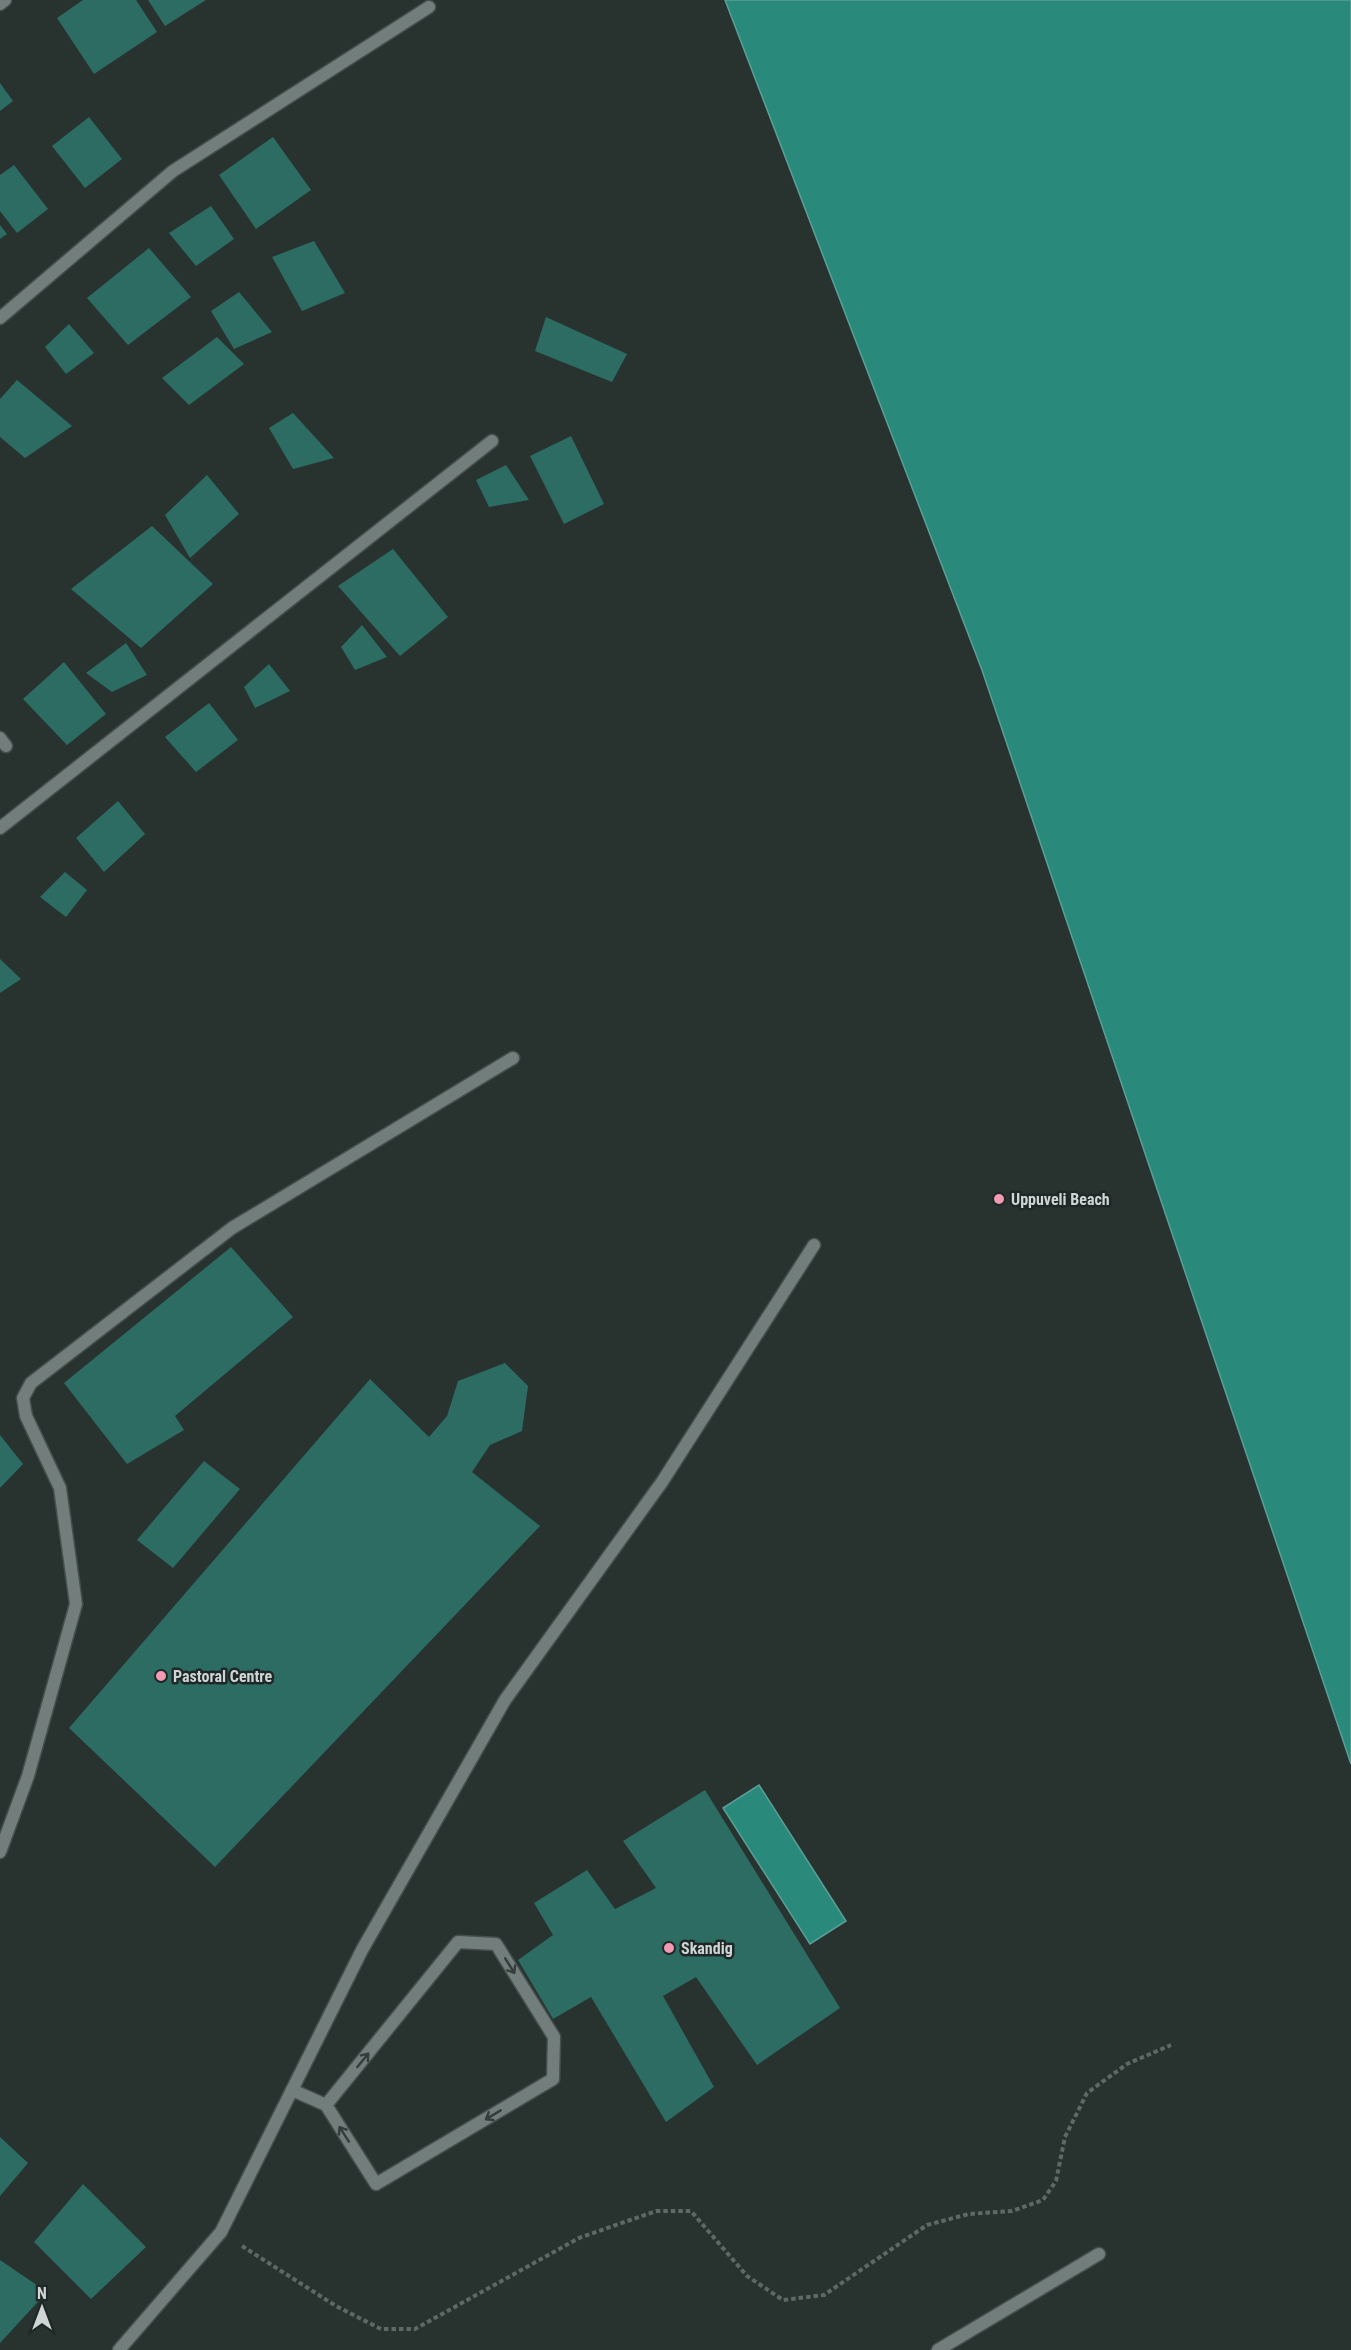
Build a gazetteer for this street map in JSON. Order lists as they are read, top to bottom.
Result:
{
  "places": ["Uppuveli Beach", "Pastoral Centre", "Skandig"],
  "north": "top"
}
